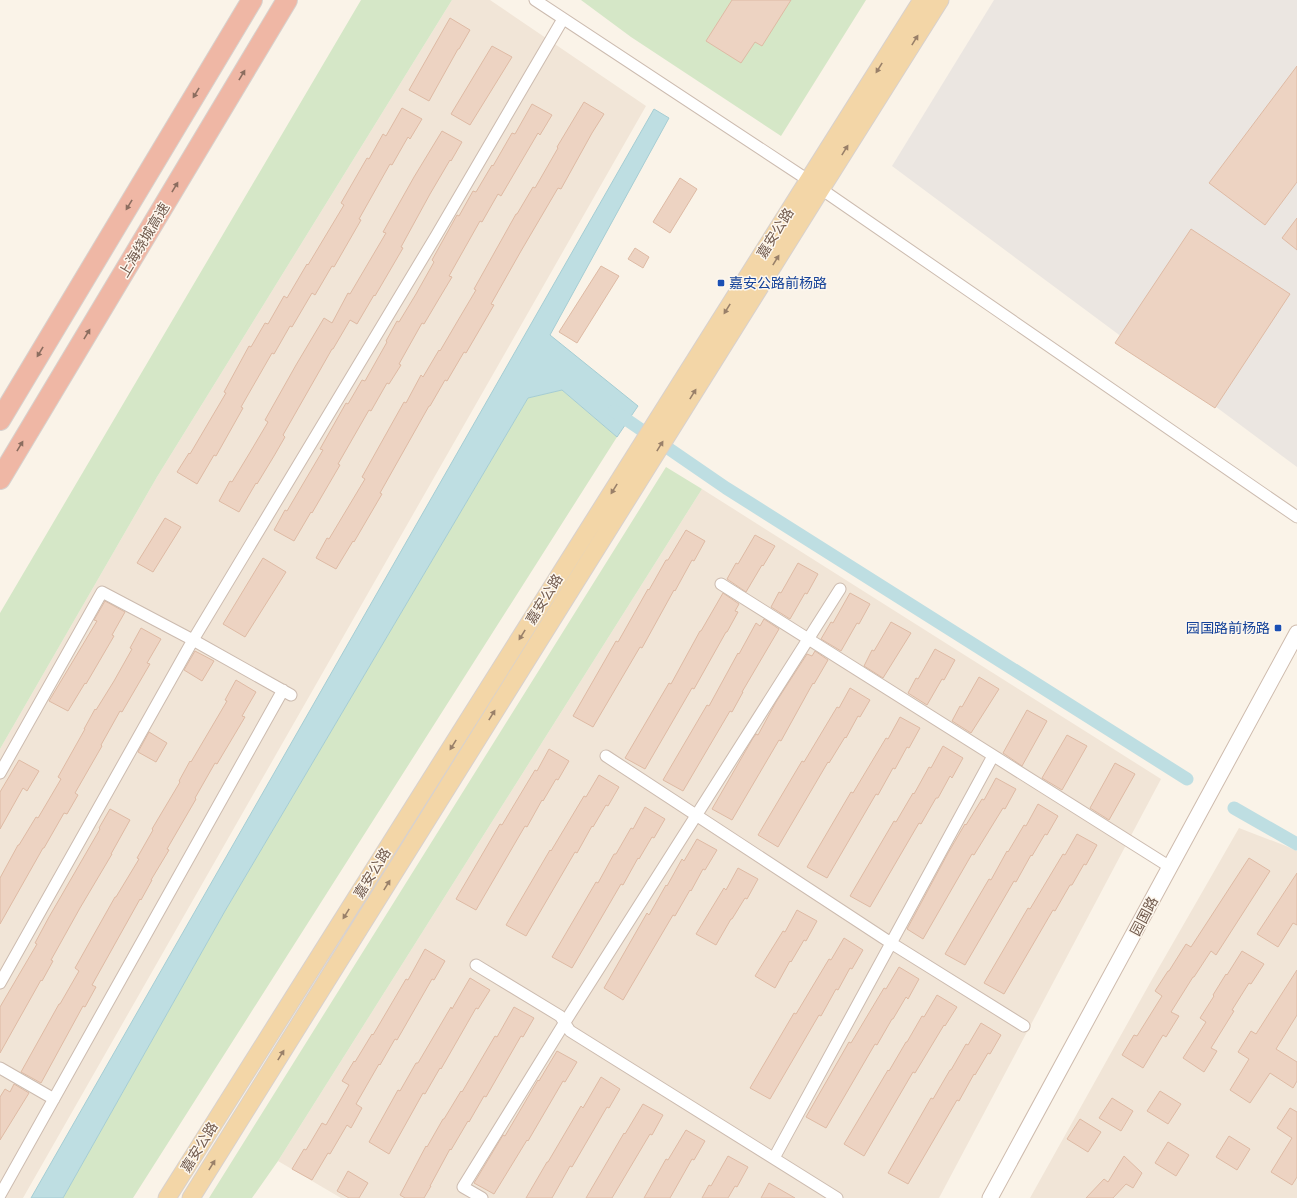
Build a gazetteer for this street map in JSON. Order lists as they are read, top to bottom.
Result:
{
  "streets": {
    "highway": ["上海绕城高速"],
    "main road": ["嘉安公路"],
    "street": ["园国路"]
  },
  "places": {
    "transit": ["嘉安公路前杨路", "园国路前杨路"]
  }
}
